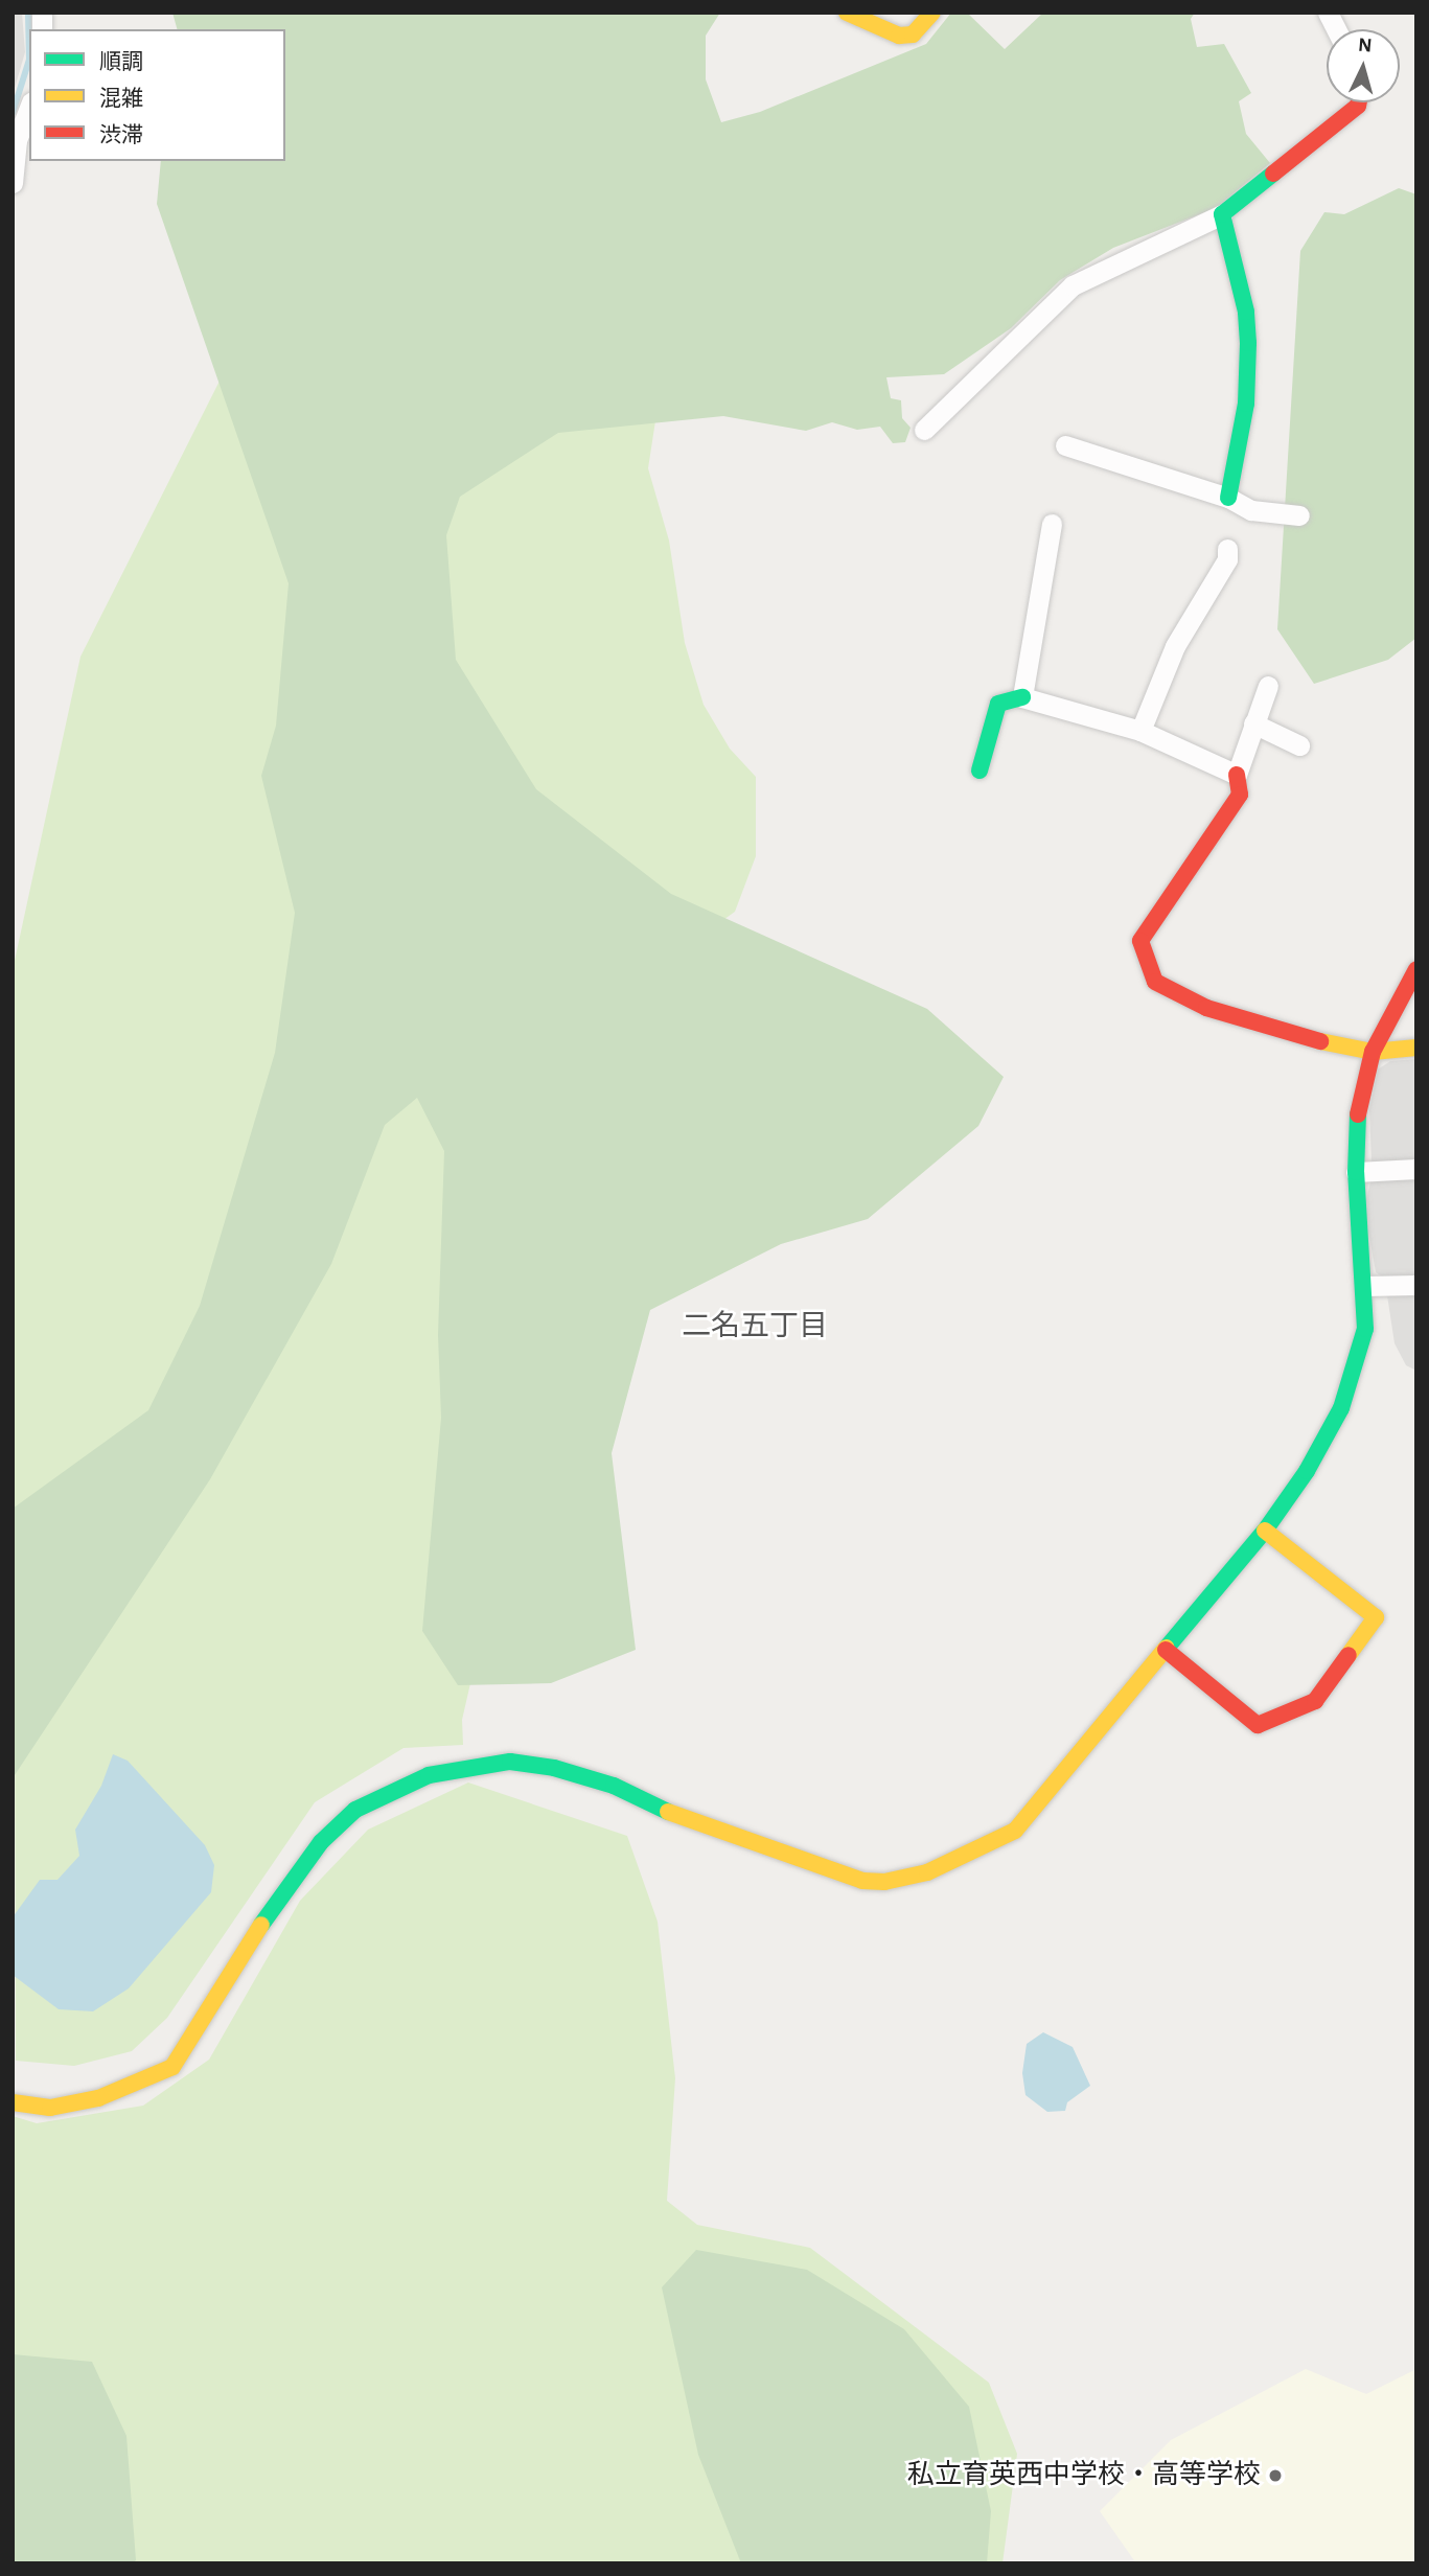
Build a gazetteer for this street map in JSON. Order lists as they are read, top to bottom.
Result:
{
  "districts": ["二名五丁目"],
  "places": ["私立育英西中学校・高等学校"],
  "legend": ["順調", "混雑", "渋滞"],
  "north": "top"
}
